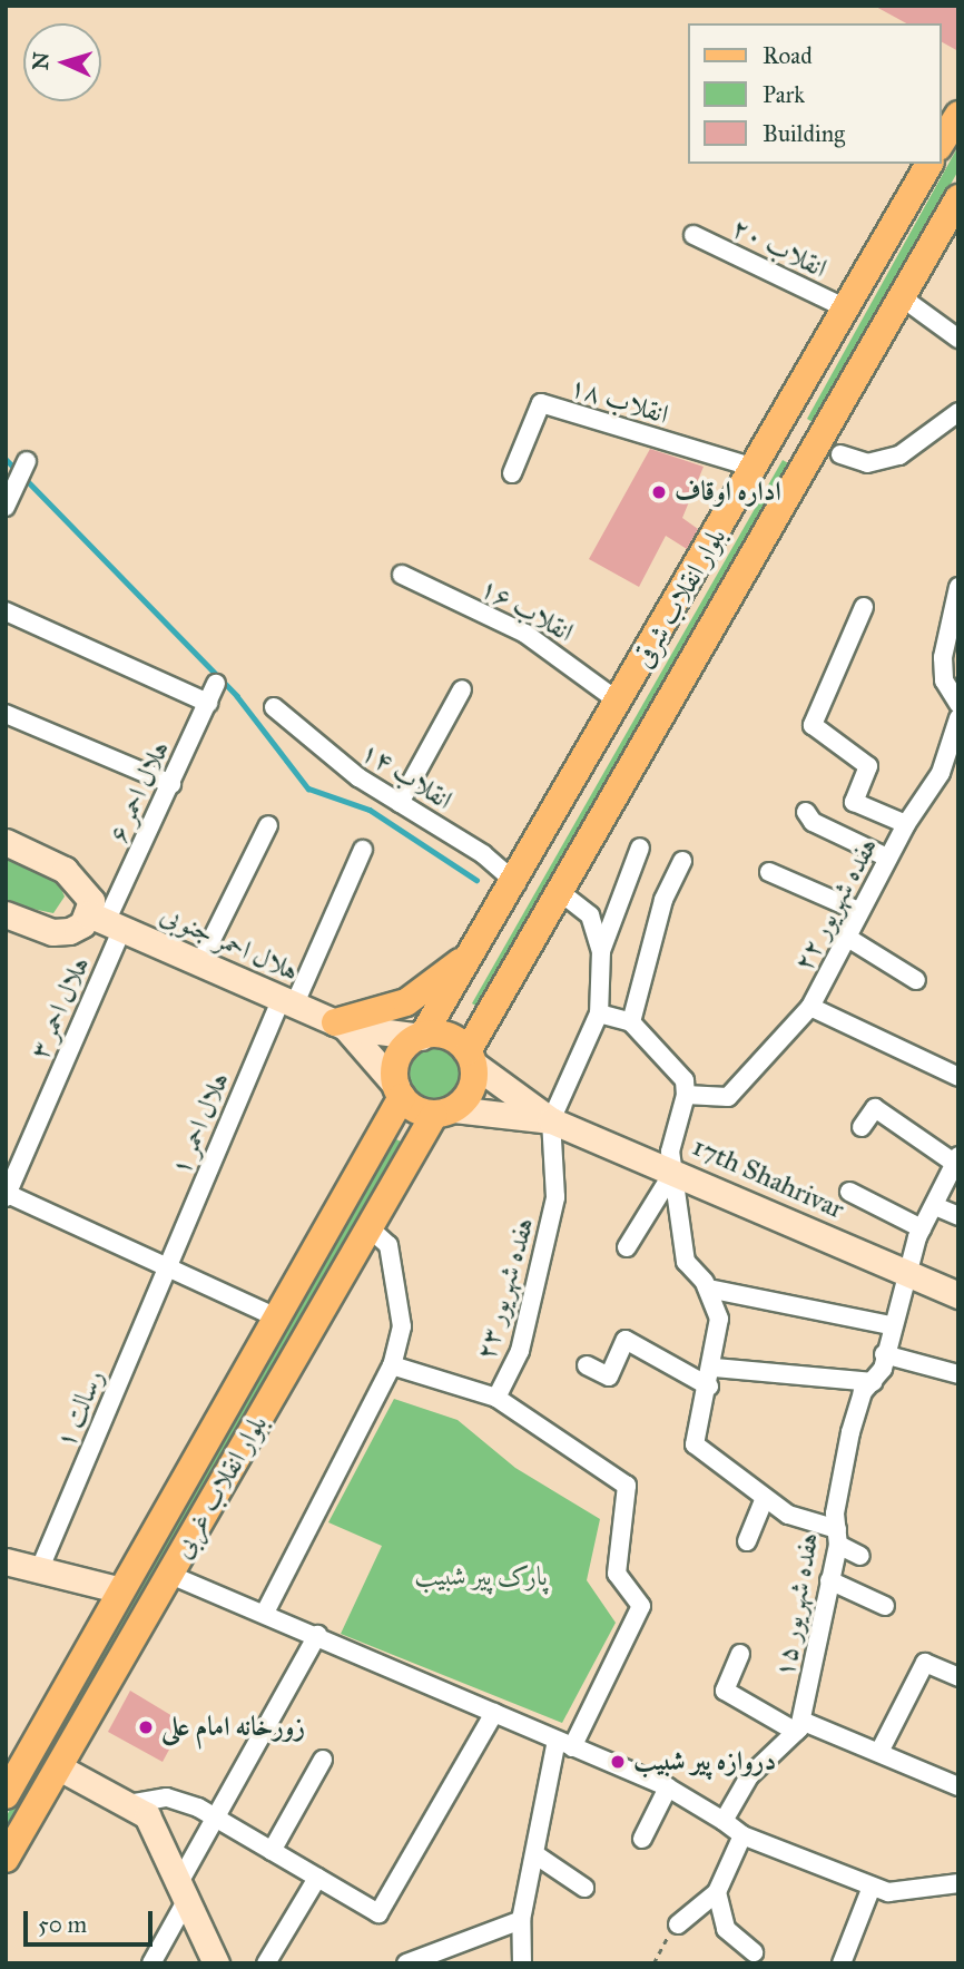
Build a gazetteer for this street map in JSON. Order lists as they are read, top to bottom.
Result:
{
  "streets": {
    "main road": [
      "بلوار انقلاب شرقی",
      "هلال احمر جنوبی",
      "17th Shahrivar",
      "بلوار انقلاب غربی"
    ],
    "street": [
      "انقلاب ۲۰",
      "انقلاب ۱۸",
      "انقلاب ۱۶",
      "انقلاب ۱۴",
      "هلال احمر ۶",
      "هفده شهریور ۲۲",
      "هلال احمر ۳",
      "هلال احمر ۱",
      "هفده شهریور ۲۳",
      "رسالت ۱",
      "هفده شهریور ۱۵"
    ]
  },
  "crossings": [
    ["انقلاب ۲۰", "بلوار انقلاب شرقی"],
    ["انقلاب ۱۸", "بلوار انقلاب شرقی"],
    ["بلوار انقلاب شرقی", "انقلاب ۱۶"],
    ["بلوار انقلاب شرقی", "انقلاب ۱۴"],
    ["بلوار انقلاب شرقی", "هلال احمر جنوبی"],
    ["بلوار انقلاب شرقی", "بلوار انقلاب غربی"],
    ["هلال احمر ۶", "هلال احمر جنوبی"],
    ["هلال احمر ۶", "هلال احمر ۳"],
    ["هلال احمر جنوبی", "هلال احمر ۳"],
    ["هلال احمر جنوبی", "هلال احمر ۱"],
    ["هلال احمر جنوبی", "بلوار انقلاب غربی"],
    ["هلال احمر ۱", "رسالت ۱"],
    ["17th Shahrivar", "هفده شهریور ۲۳"],
    ["17th Shahrivar", "هفده شهریور ۱۵"]
  ],
  "parks": ["پارک پیر شبیب"],
  "places": ["اداره اوقاف", "زورخانه امام علی", "دروازه پیر شبیب"],
  "legend": ["Road", "Park", "Building"],
  "scale_bar": "50 m",
  "north": "left"
}
